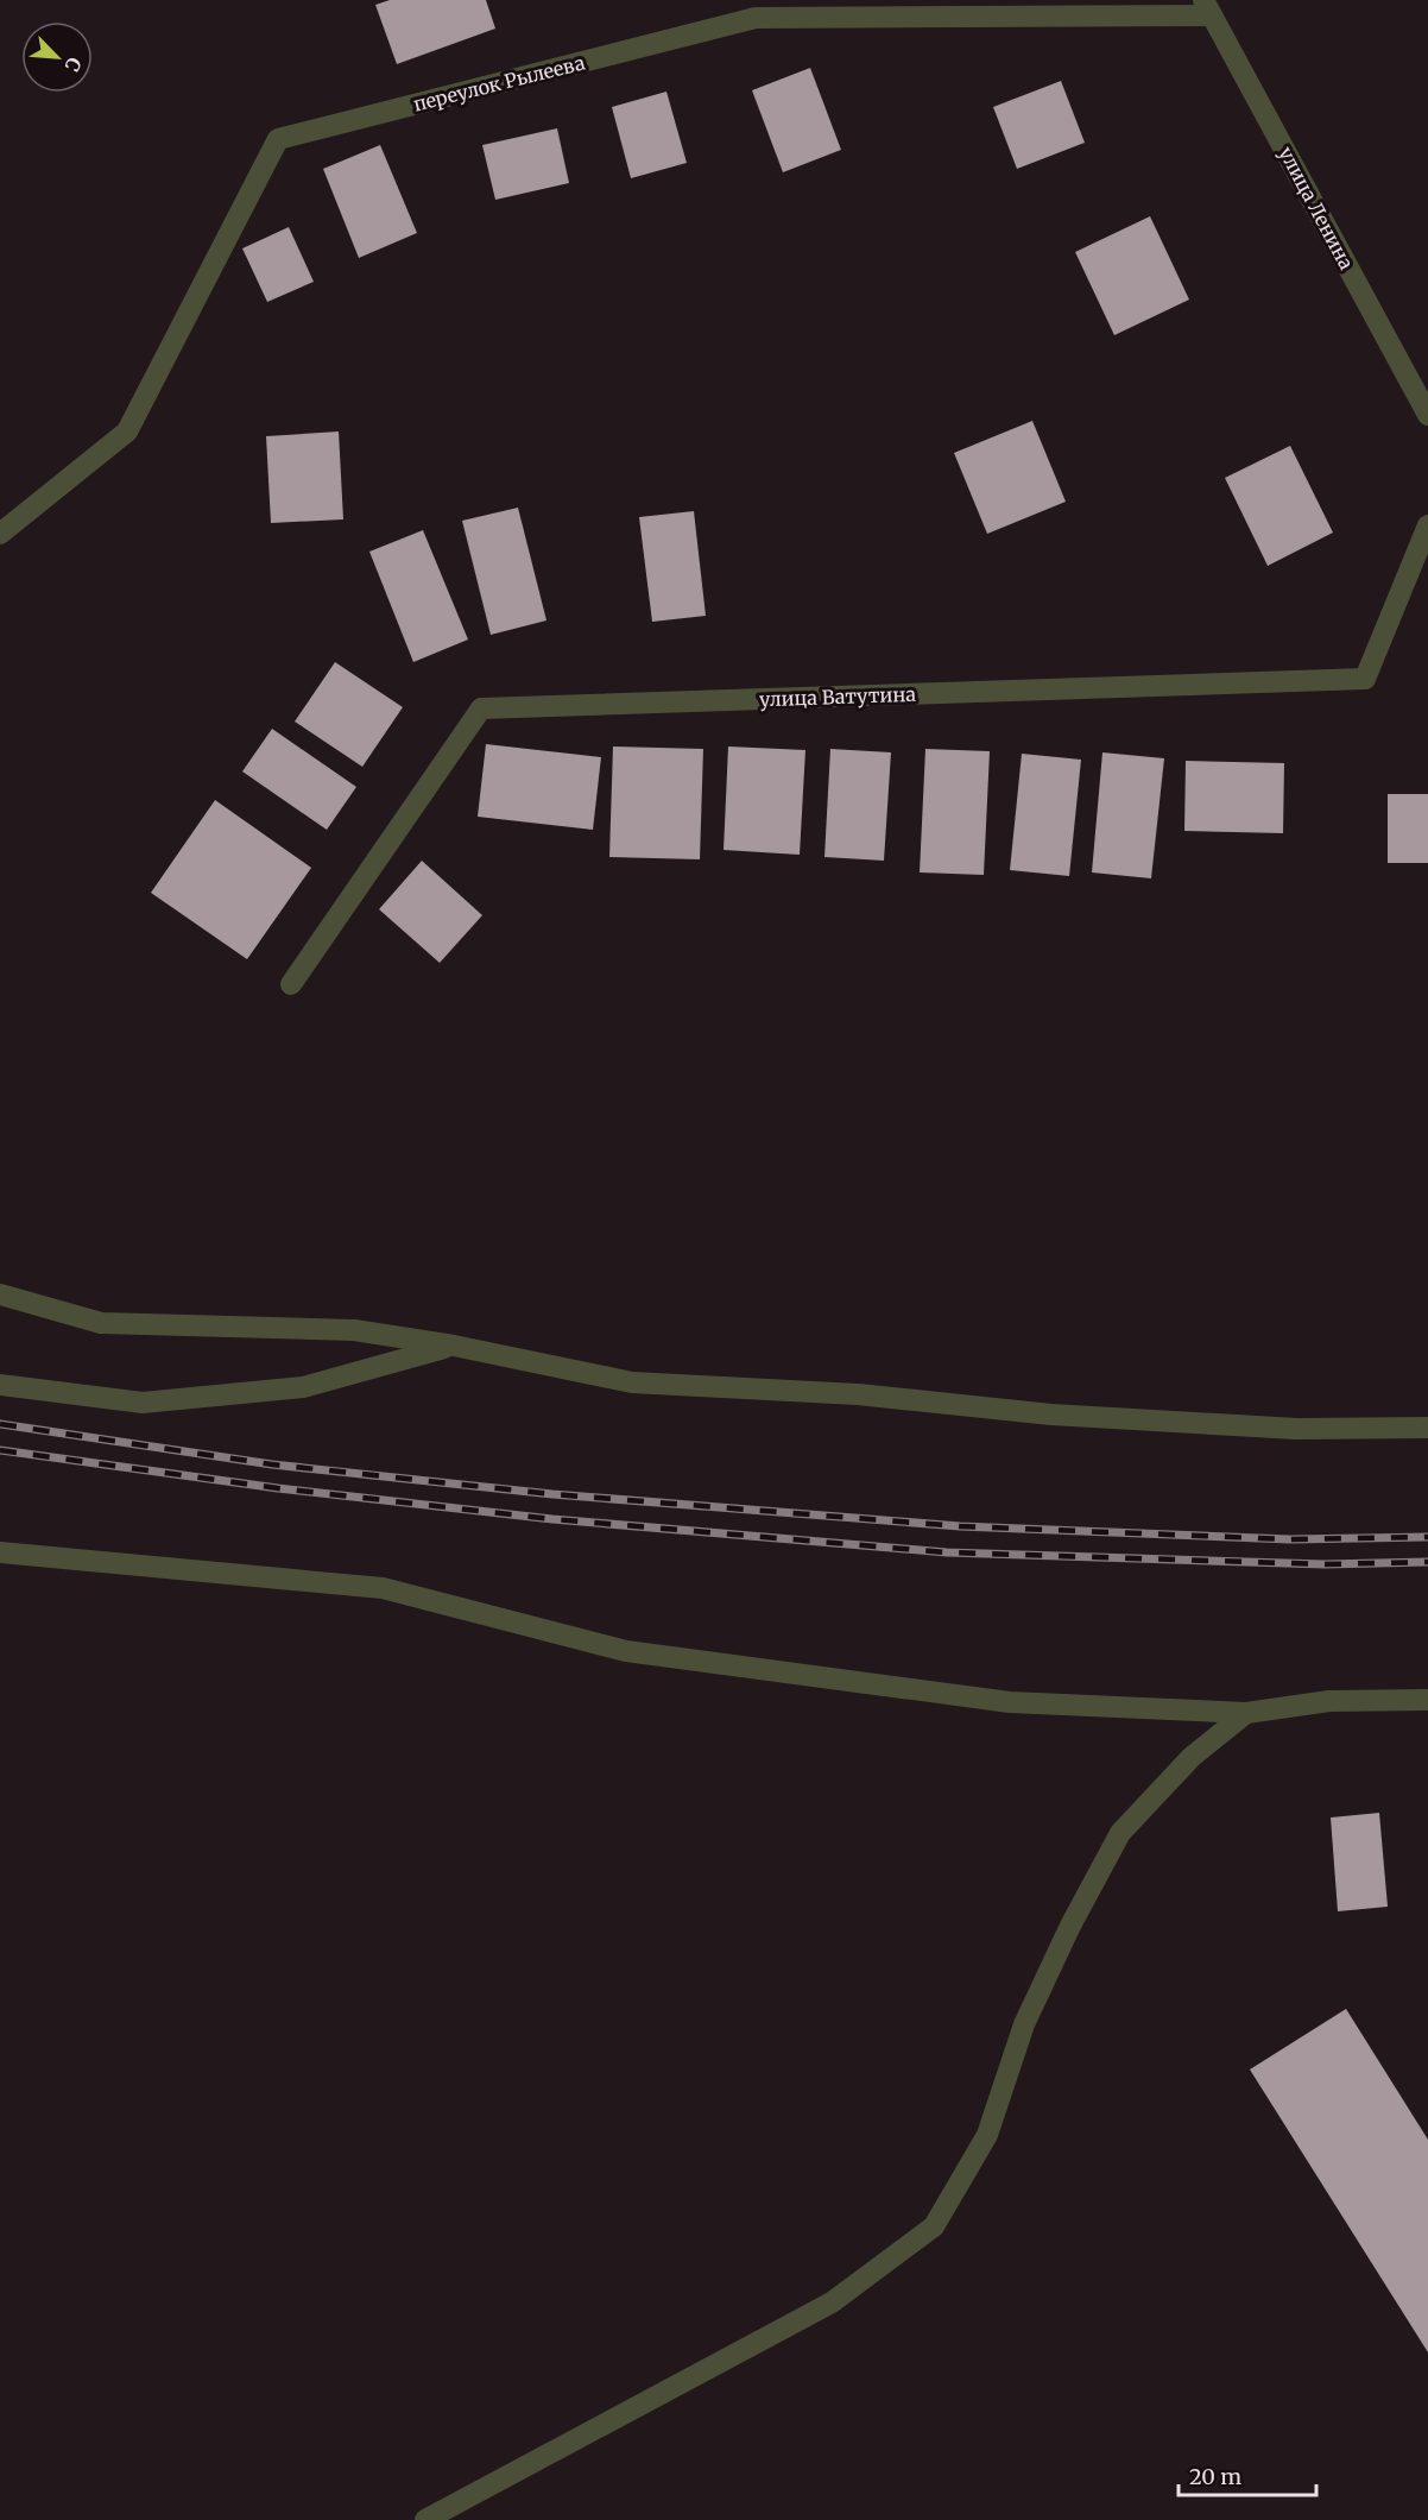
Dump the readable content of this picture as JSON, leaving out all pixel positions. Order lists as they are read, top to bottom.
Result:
{
  "streets": {
    "street": ["переулок Рылеева", "улица Ленина", "улица Ватутина"]
  },
  "crossings": [
    ["переулок Рылеева", "улица Ленина"]
  ],
  "scale_bar": "20 m",
  "north": "bottom right"
}
